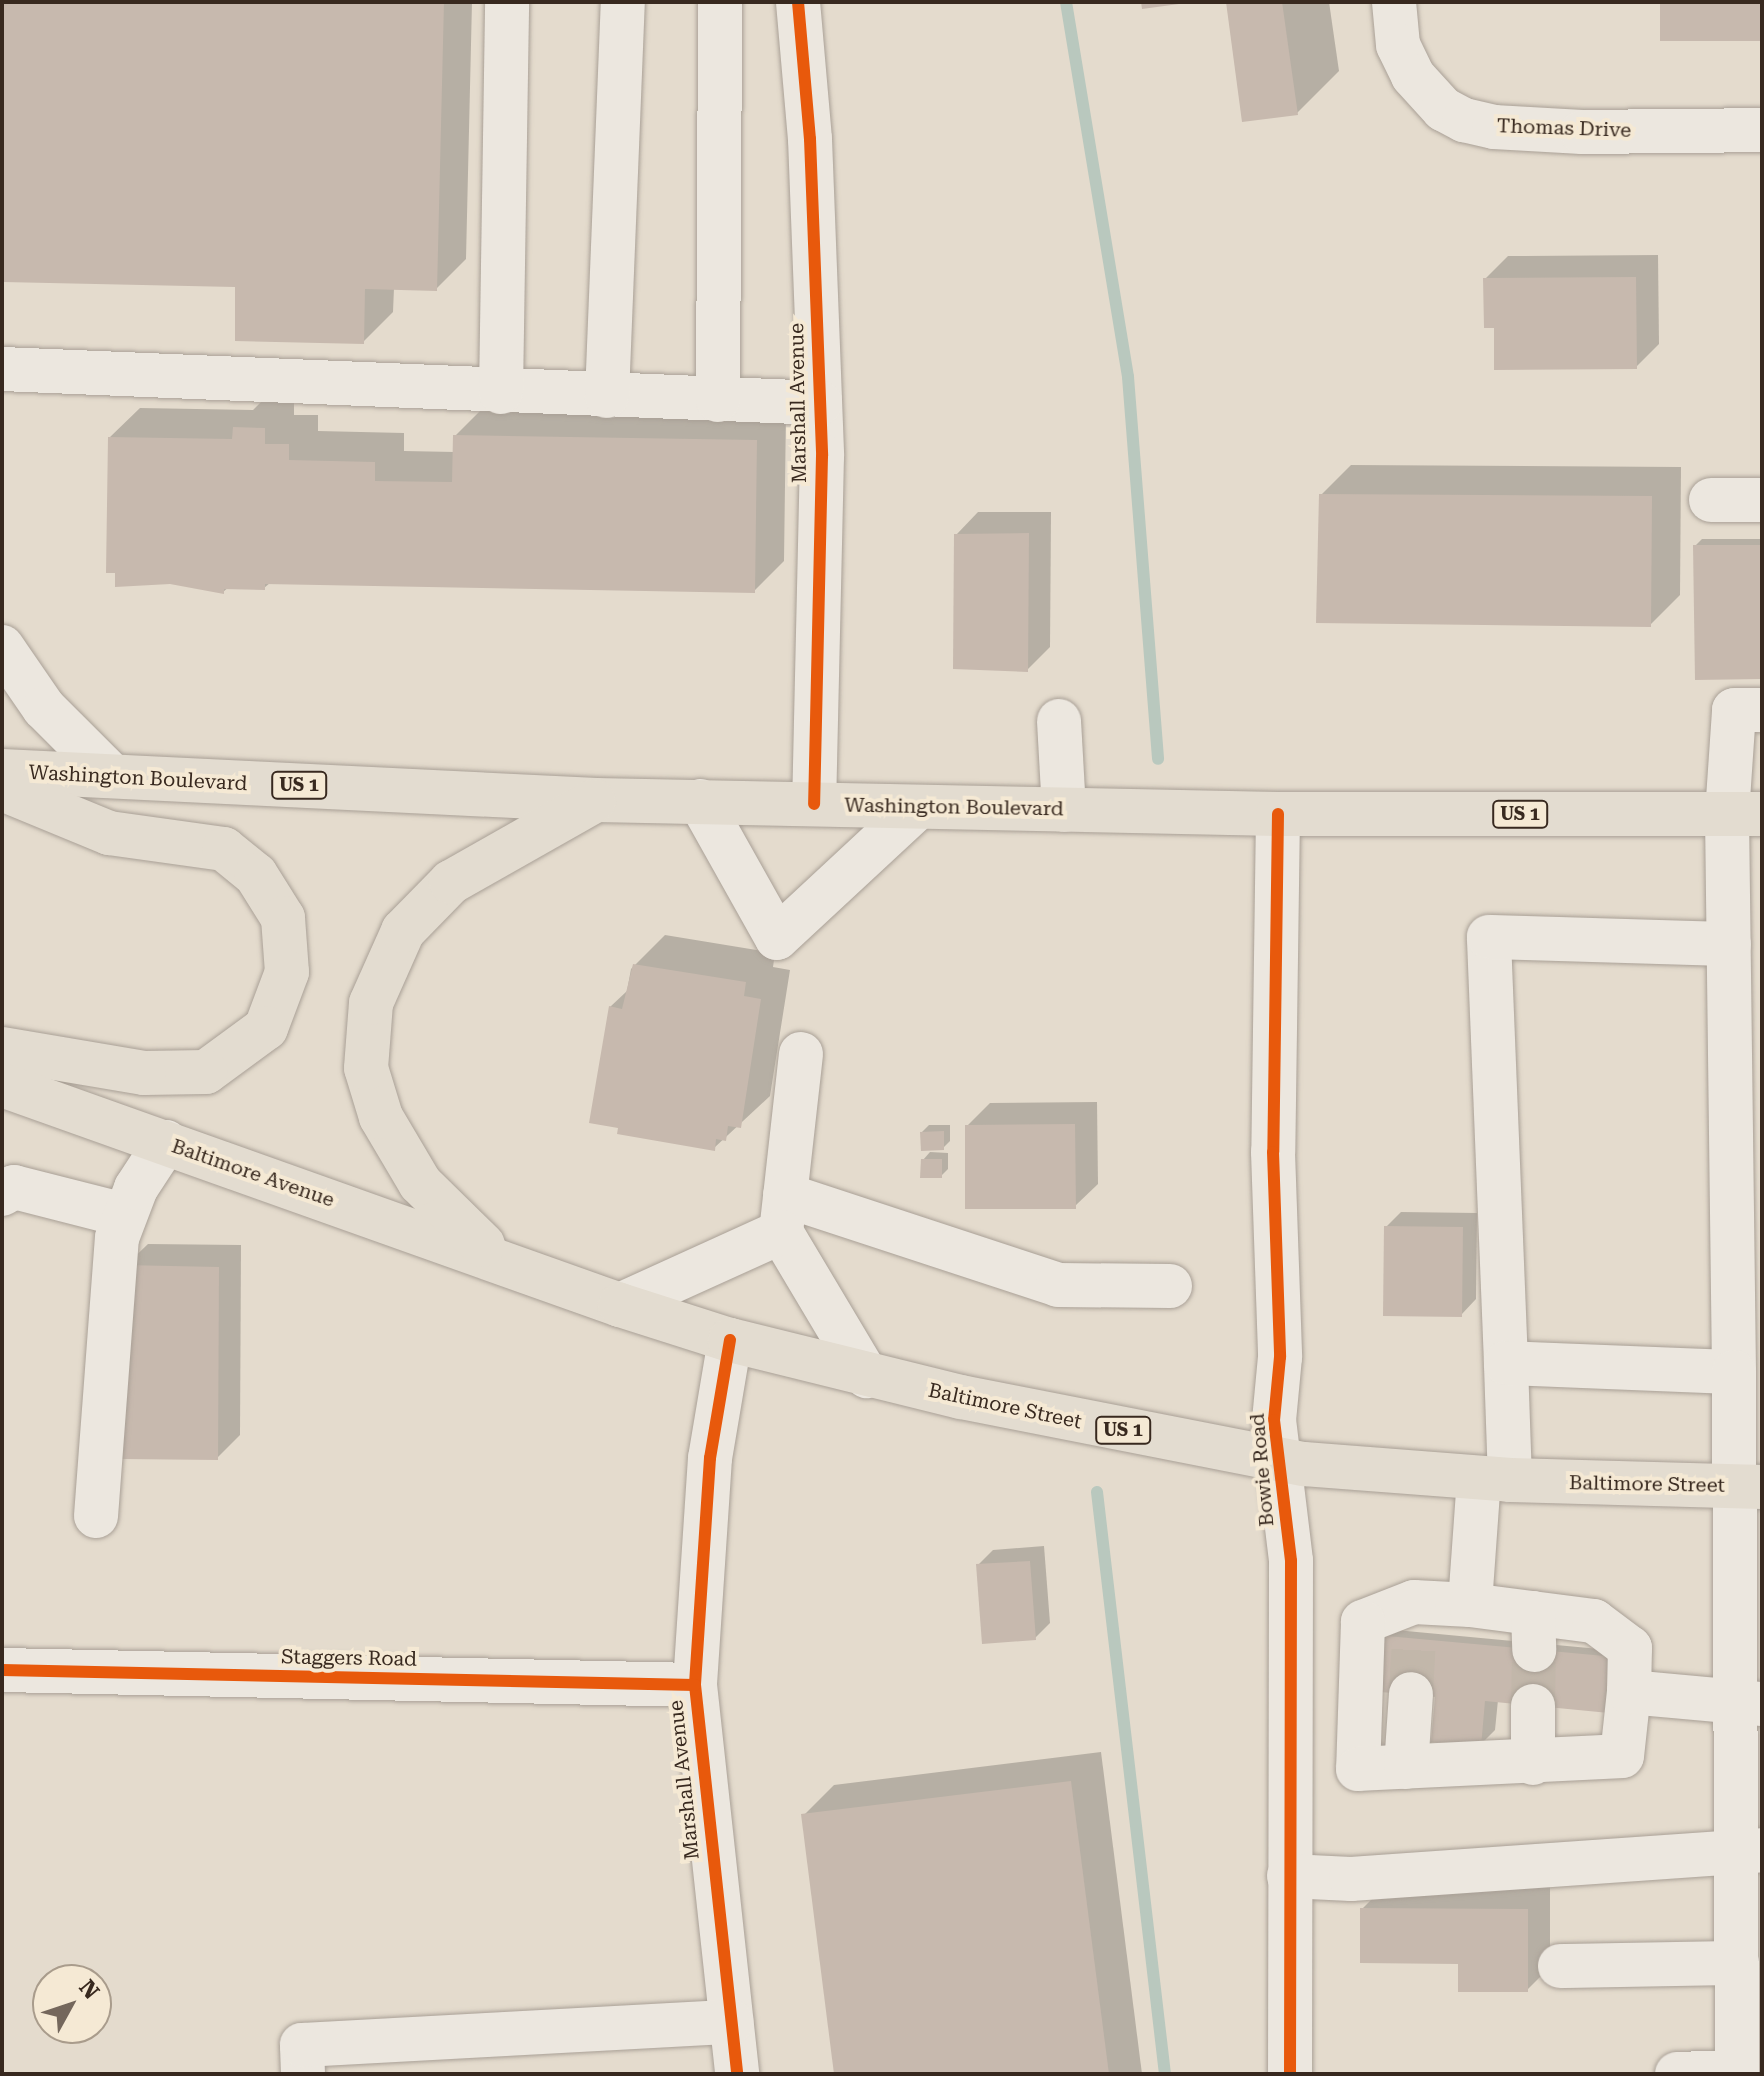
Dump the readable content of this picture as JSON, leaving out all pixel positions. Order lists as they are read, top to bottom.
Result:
{
  "streets": {
    "main road": [
      "Washington Boulevard",
      "US 1",
      "Baltimore Avenue",
      "Baltimore Street"
    ],
    "street": [
      "Thomas Drive",
      "Marshall Avenue",
      "Bowie Road",
      "Staggers Road"
    ]
  },
  "crossings": [
    ["Marshall Avenue", "Washington Boulevard"],
    ["Marshall Avenue", "Baltimore Street"],
    ["Marshall Avenue", "Staggers Road"],
    ["Washington Boulevard", "Bowie Road"],
    ["Baltimore Avenue", "Baltimore Street"],
    ["Baltimore Street", "Bowie Road"]
  ],
  "north": "top right"
}
